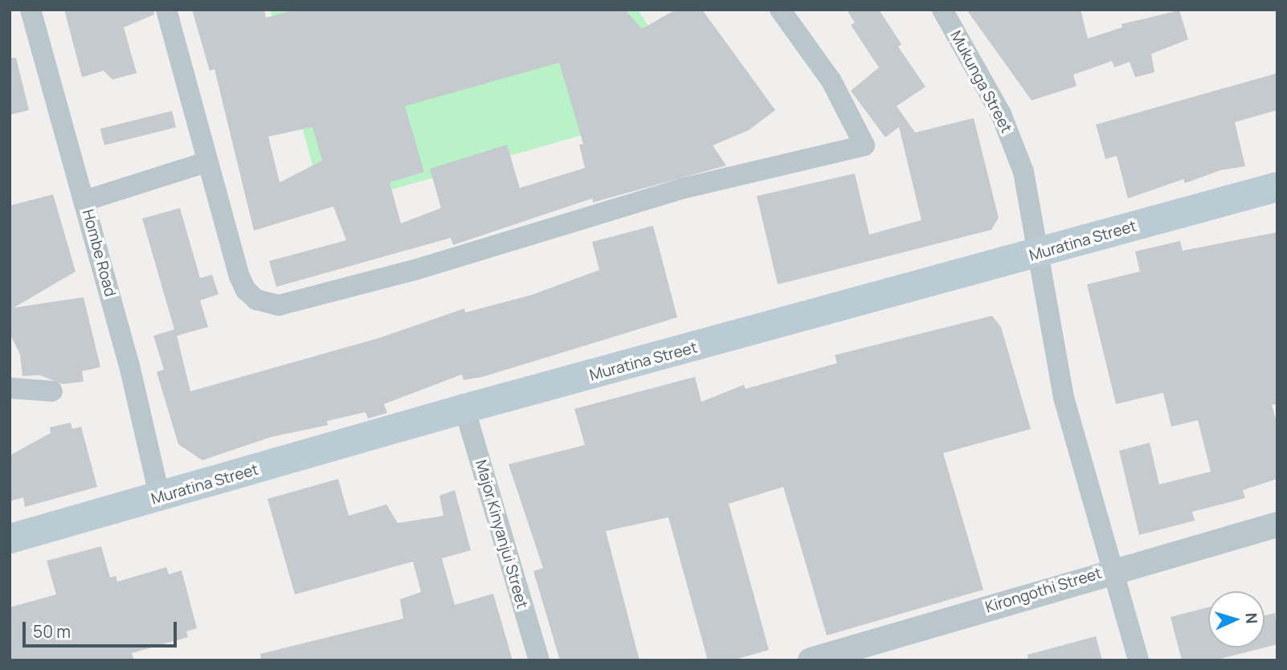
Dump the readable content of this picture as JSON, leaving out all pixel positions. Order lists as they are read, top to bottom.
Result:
{
  "streets": {
    "main road": ["Muratina Street"],
    "street": [
      "Mukunga Street",
      "Hombe Road",
      "Major Kinyanjui Street",
      "Kirongothi Street"
    ]
  },
  "crossings": [
    ["Mukunga Street", "Muratina Street"],
    ["Mukunga Street", "Kirongothi Street"],
    ["Muratina Street", "Hombe Road"],
    ["Muratina Street", "Major Kinyanjui Street"]
  ],
  "scale_bar": "50 m",
  "north": "right"
}
